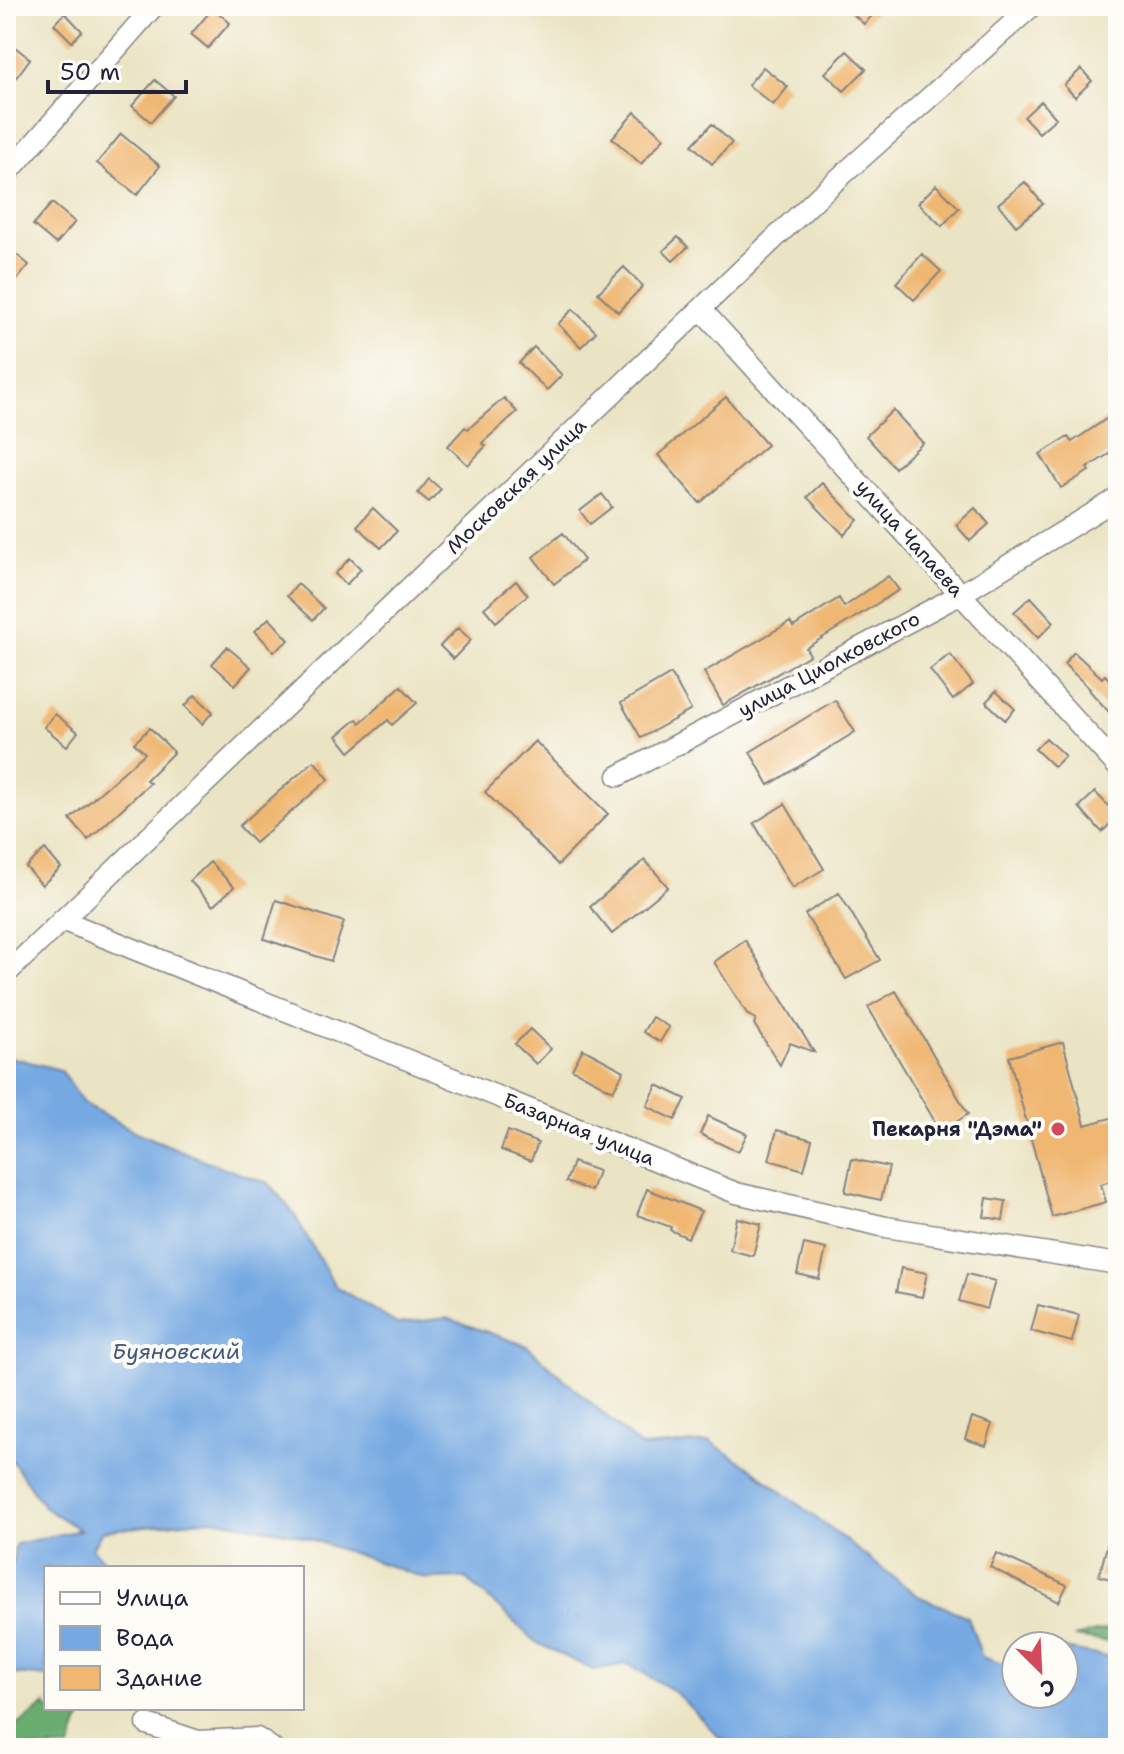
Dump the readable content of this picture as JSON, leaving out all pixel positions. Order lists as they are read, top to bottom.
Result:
{
  "streets": {
    "street": [
      "Московская улица",
      "улица Чапаева",
      "улица Циолковского",
      "Базарная улица"
    ]
  },
  "crossings": [
    ["Московская улица", "улица Чапаева"],
    ["Московская улица", "Базарная улица"],
    ["улица Чапаева", "улица Циолковского"]
  ],
  "water": ["Буяновский"],
  "places": ["Пекарня \"Дэма\""],
  "legend": ["Улица", "Вода", "Здание"],
  "scale_bar": "50 m",
  "north": "bottom right"
}
